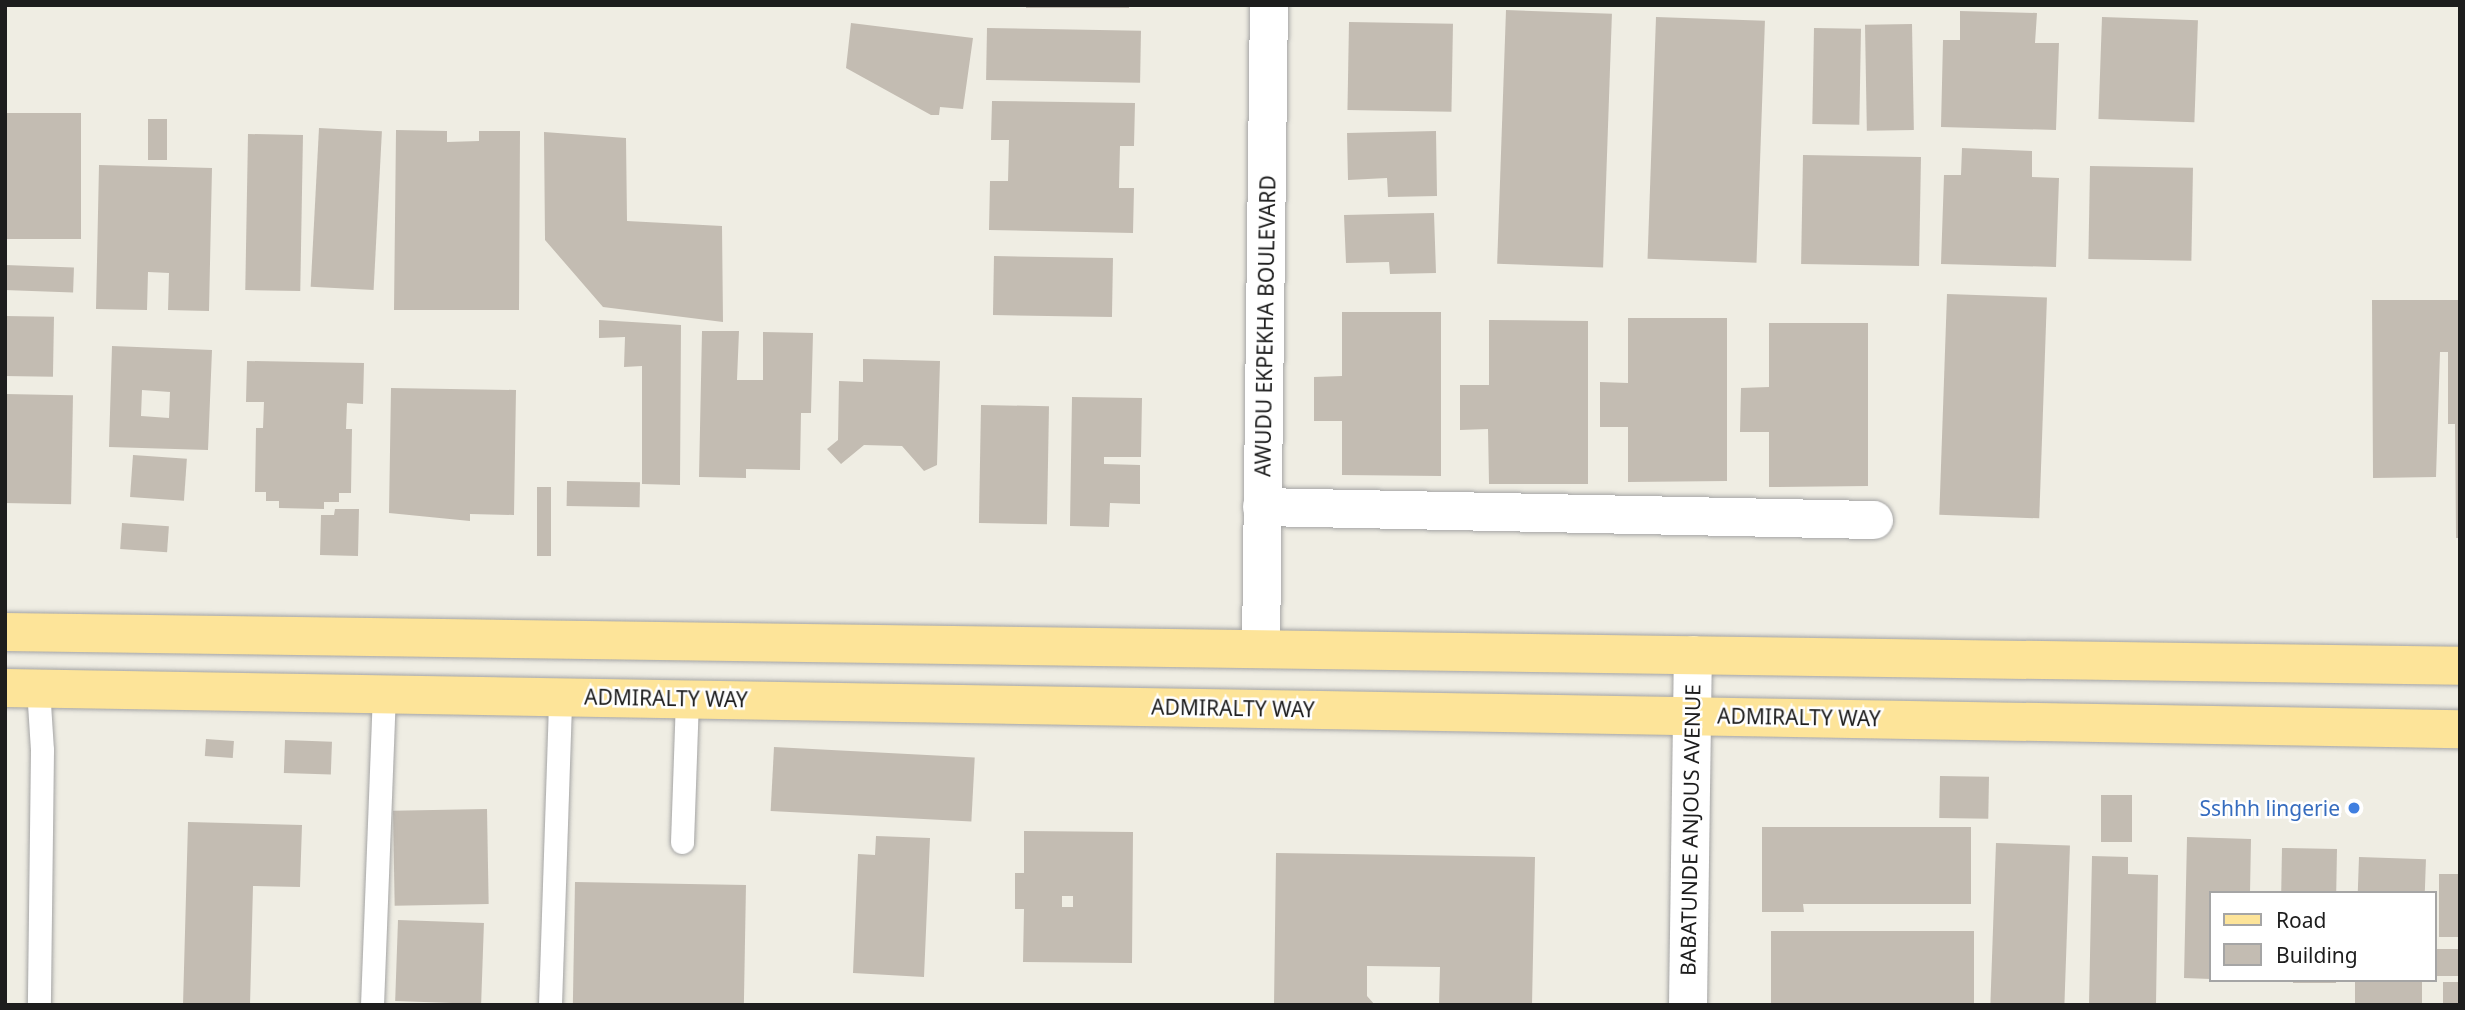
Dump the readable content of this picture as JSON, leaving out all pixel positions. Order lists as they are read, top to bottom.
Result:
{
  "streets": {
    "main road": ["ADMIRALTY WAY"],
    "street": ["AWUDU EKPEKHA BOULEVARD", "BABATUNDE ANJOUS AVENUE"]
  },
  "crossings": [
    ["ADMIRALTY WAY", "BABATUNDE ANJOUS AVENUE"]
  ],
  "places": ["Sshhh lingerie"],
  "legend": ["Road", "Building"]
}
